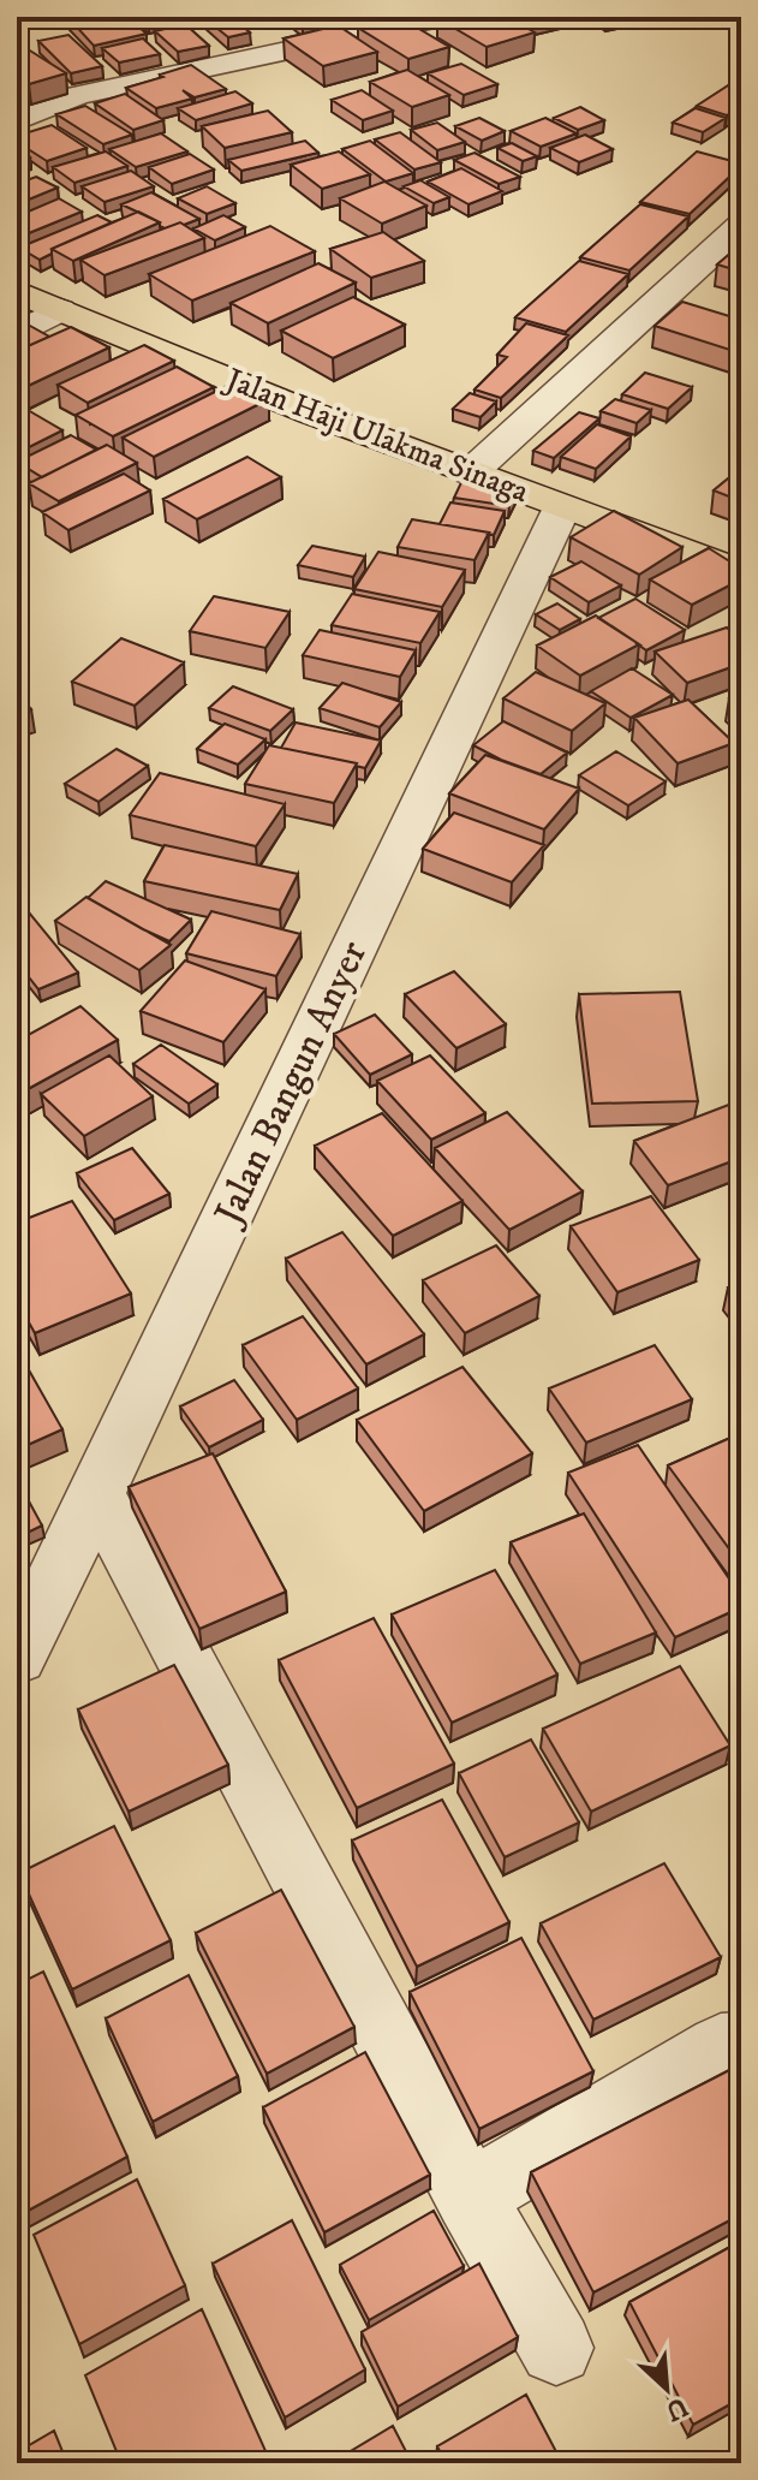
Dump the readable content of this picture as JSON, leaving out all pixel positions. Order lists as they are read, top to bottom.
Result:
{
  "streets": {
    "main road": ["Jalan Haji Ulakma Sinaga"],
    "street": ["Jalan Bangun Anyer"]
  },
  "crossings": [
    ["Jalan Haji Ulakma Sinaga", "Jalan Bangun Anyer"]
  ],
  "north": "bottom right"
}
